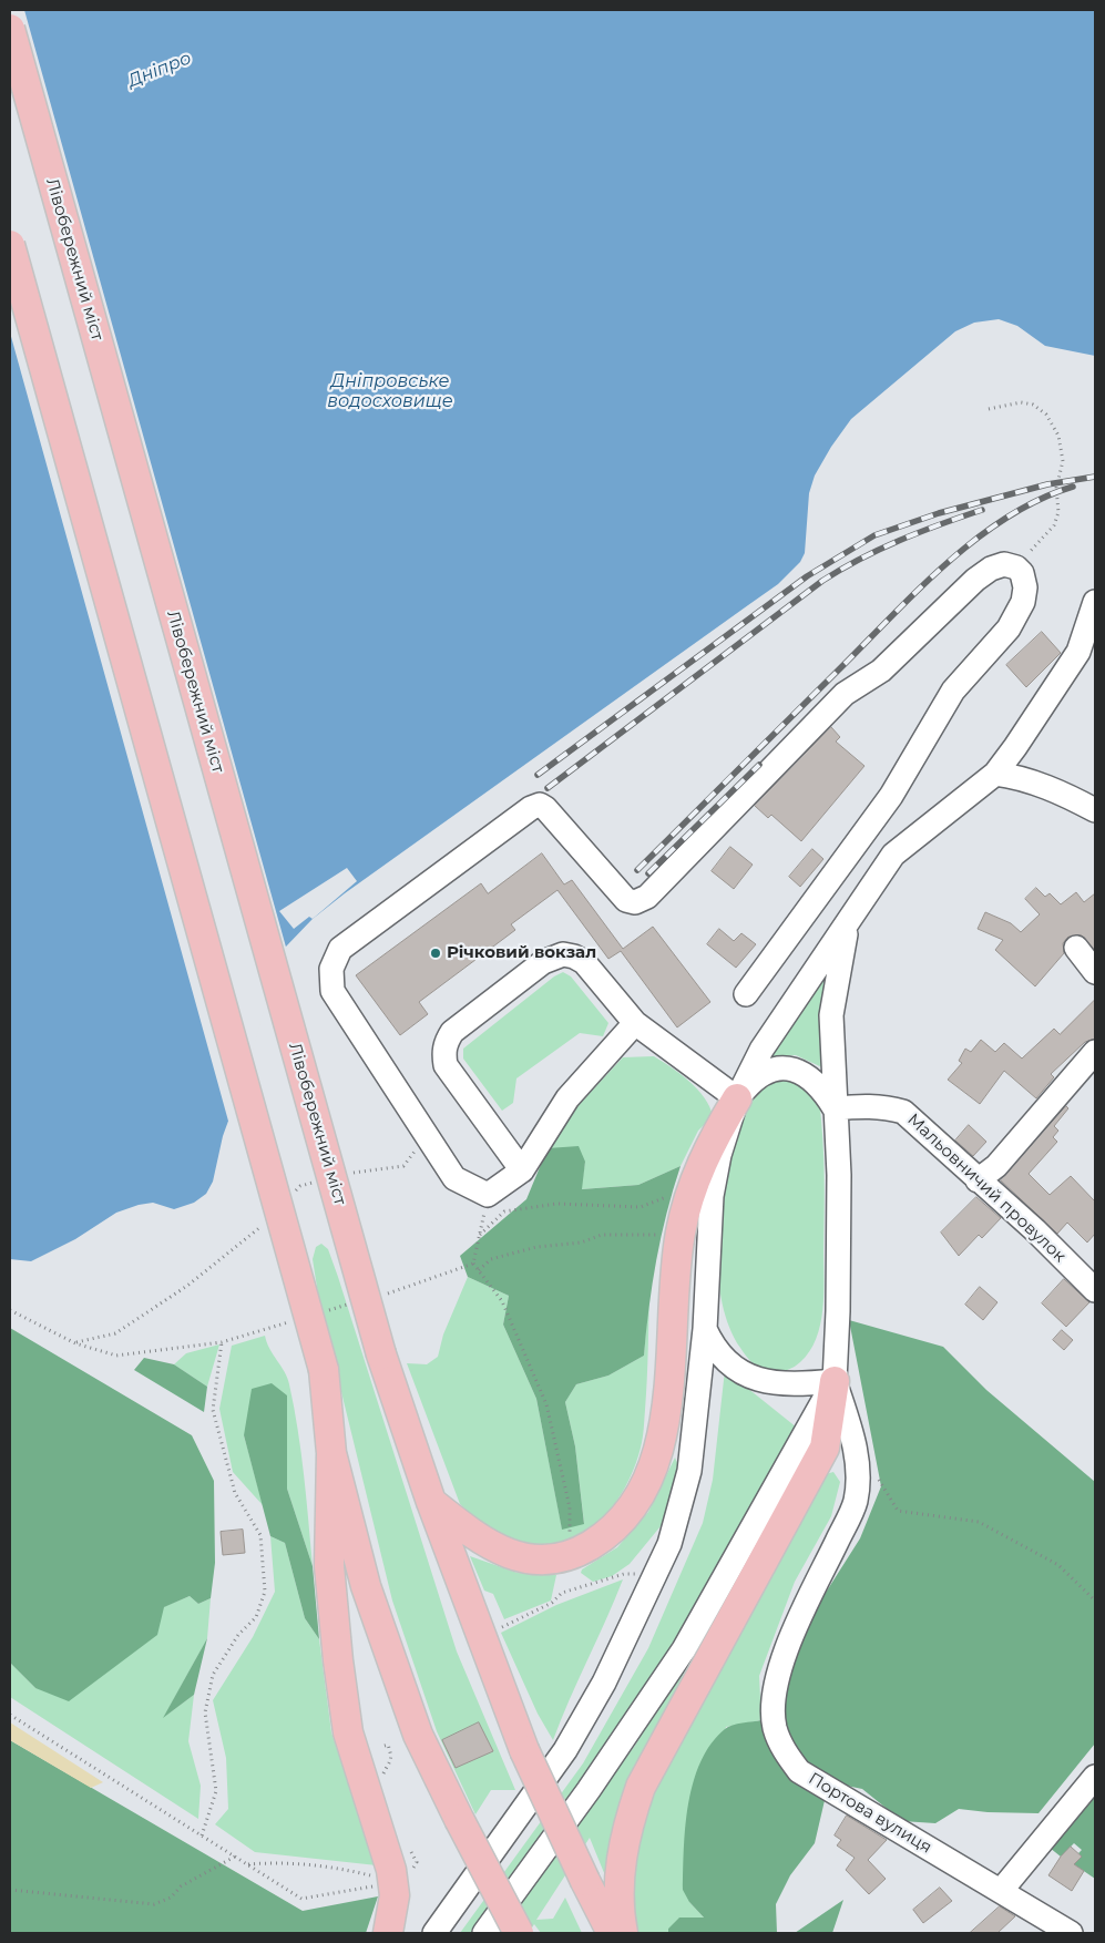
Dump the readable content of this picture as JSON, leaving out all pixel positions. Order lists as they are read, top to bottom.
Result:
{
  "streets": {
    "main road": ["Лівобережний міст"],
    "street": ["Мальовничий провулок", "Портова вулиця"]
  },
  "water": ["Дніпро", "Дніпровське водосховище"],
  "places": ["Річковий вокзал"]
}
